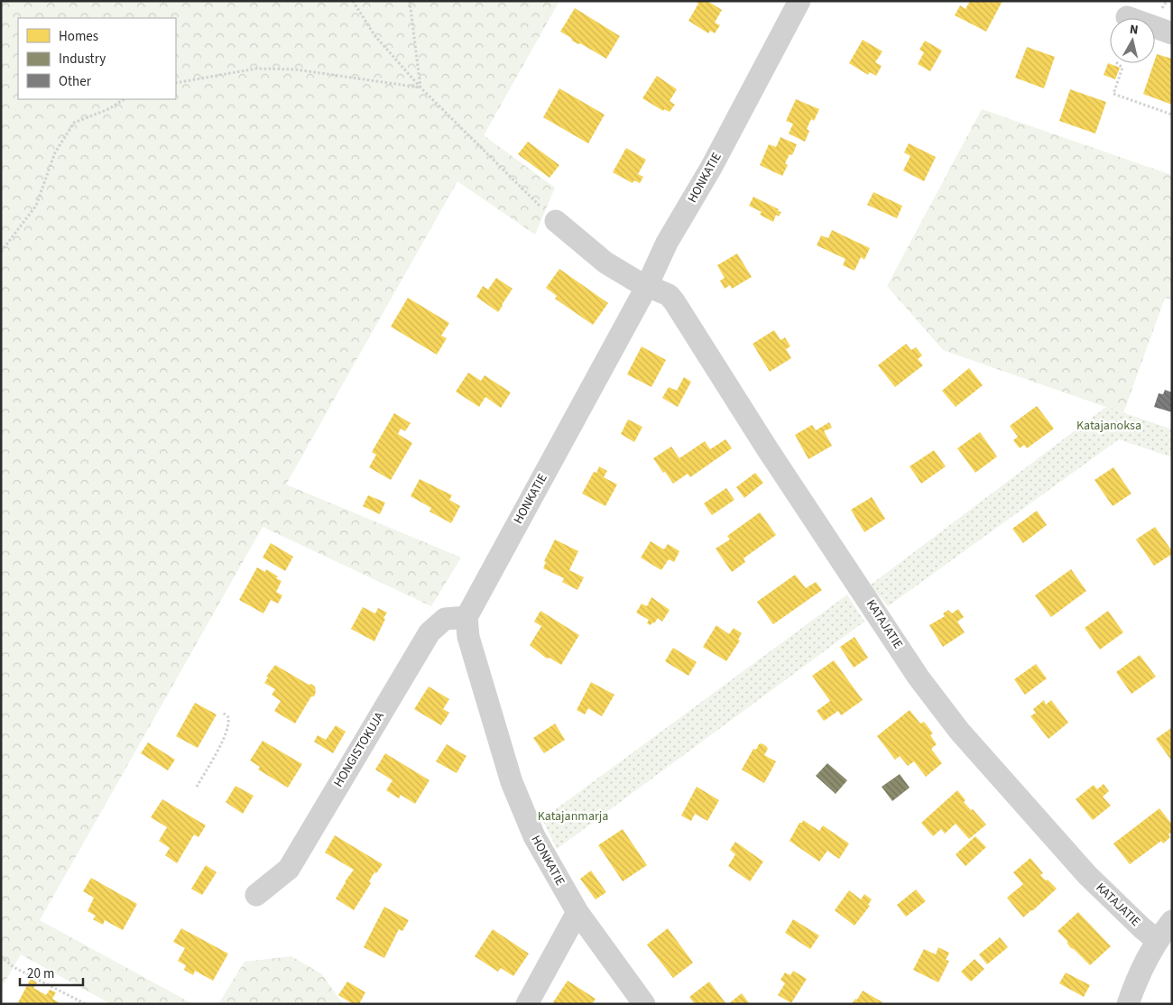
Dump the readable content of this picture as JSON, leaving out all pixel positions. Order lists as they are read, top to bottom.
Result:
{
  "streets": {
    "street": ["HONKATIE", "KATAJATIE", "HONGISTOKUJA"]
  },
  "crossings": [
    ["HONKATIE", "KATAJATIE"],
    ["HONKATIE", "HONGISTOKUJA"]
  ],
  "parks": ["Katajanoksa", "Katajanmarja"],
  "legend": ["Homes", "Industry", "Other"],
  "scale_bar": "20 m",
  "north": "top"
}
